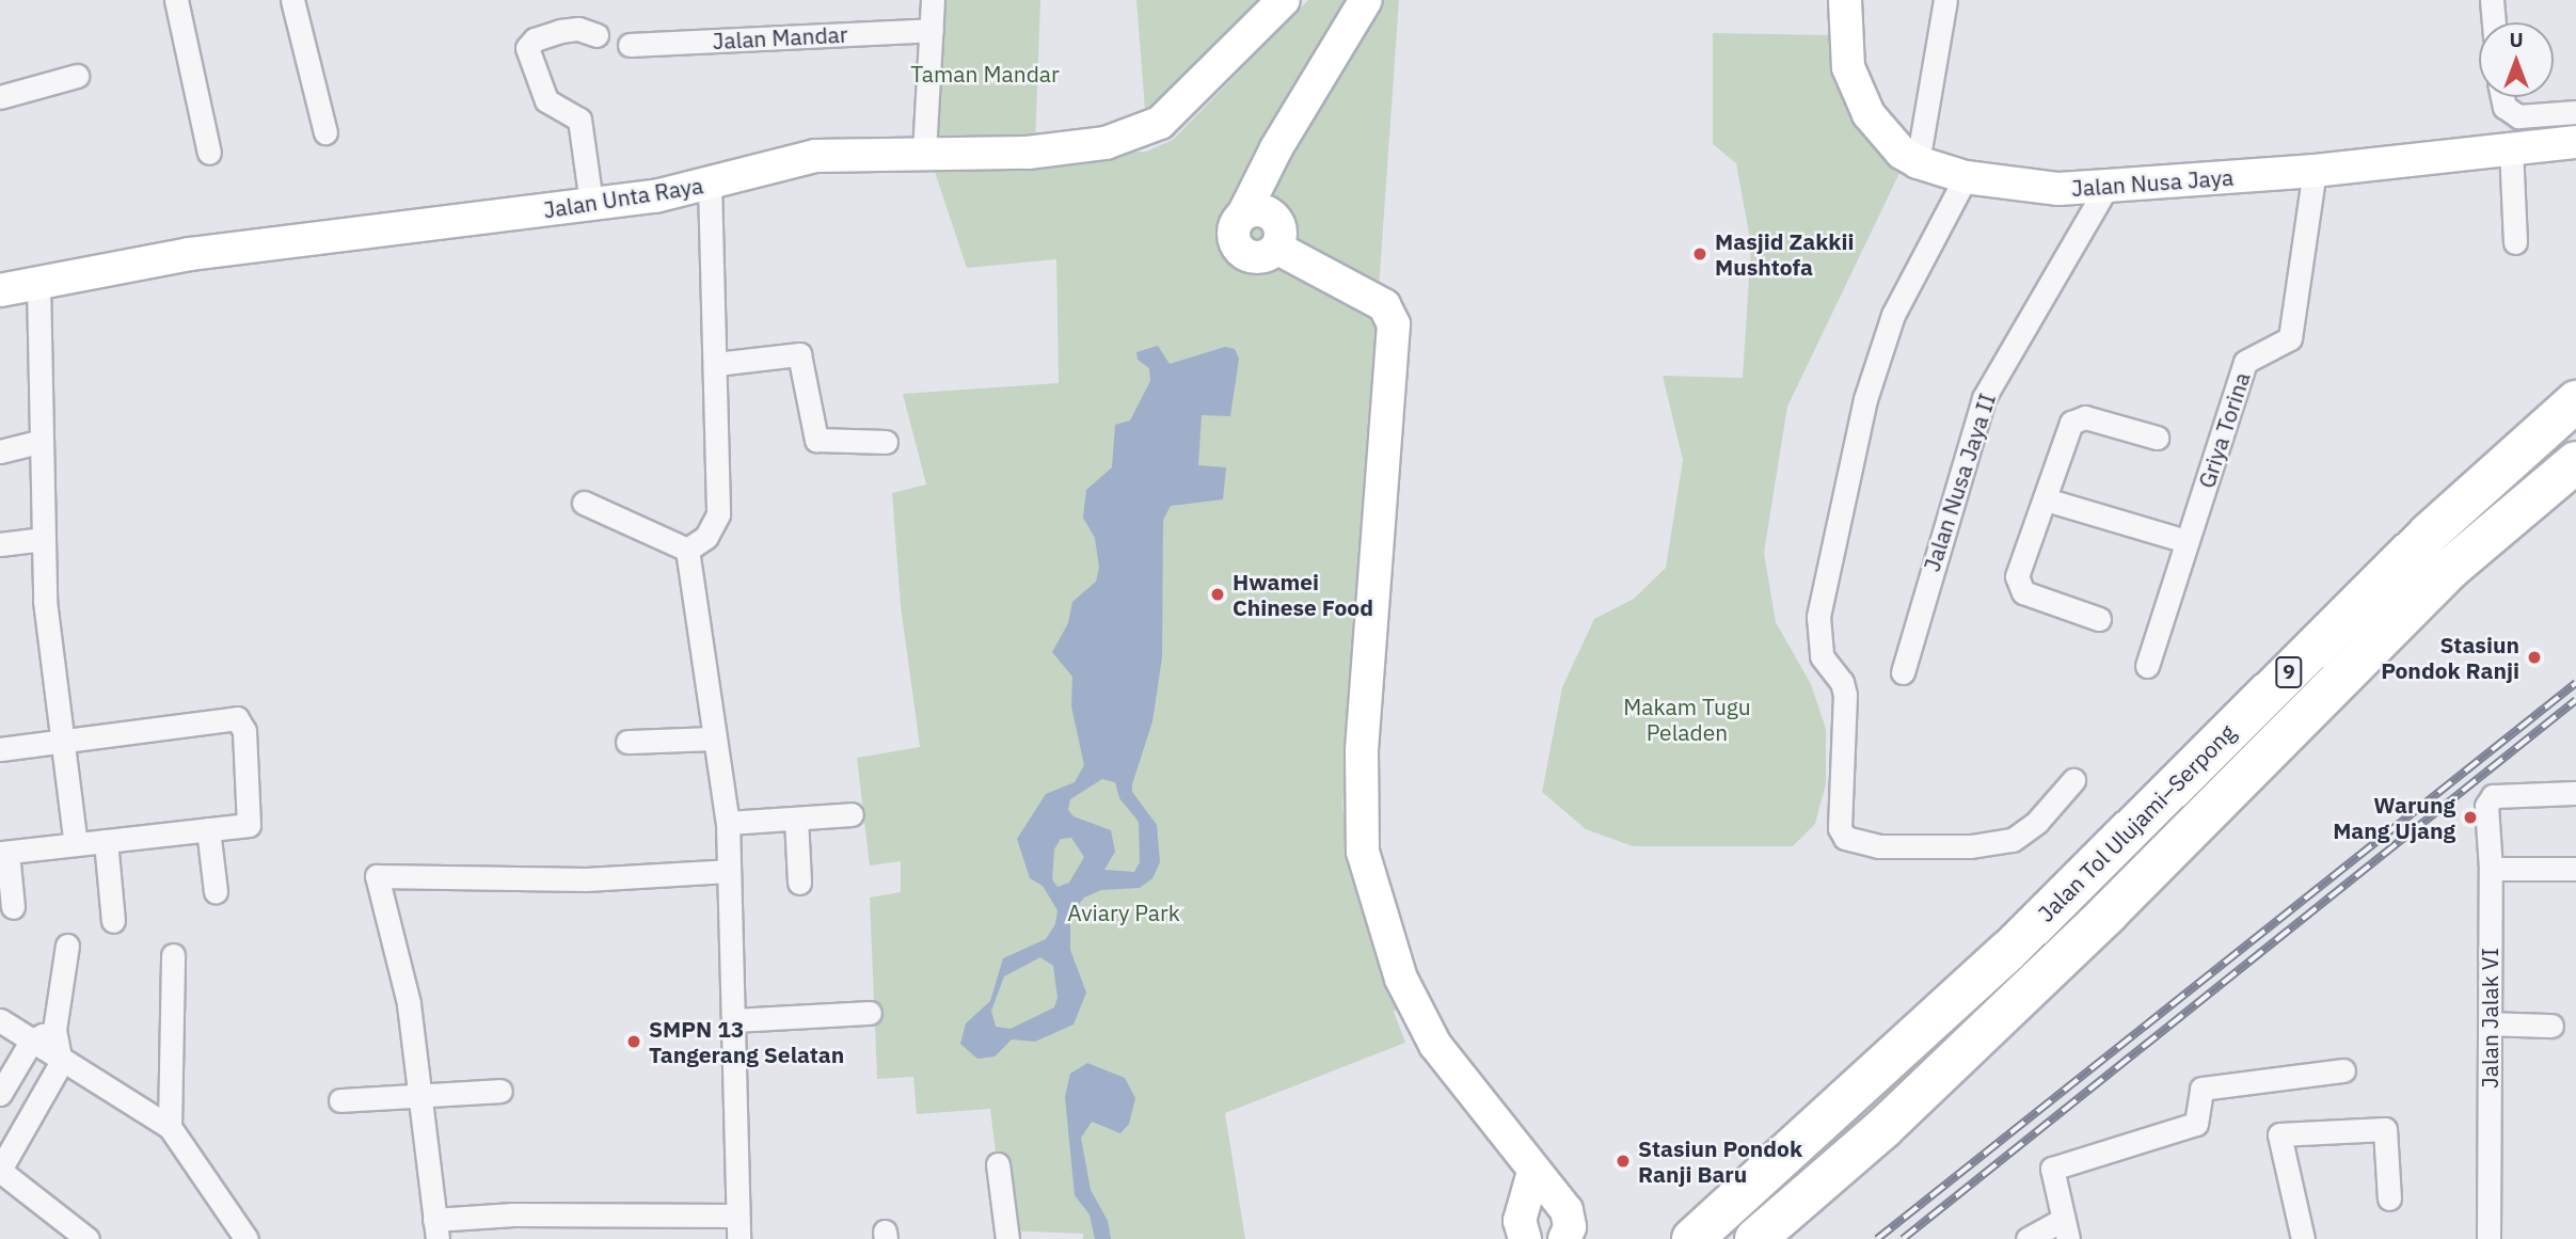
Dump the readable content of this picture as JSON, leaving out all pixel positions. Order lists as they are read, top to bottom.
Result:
{
  "streets": {
    "highway": ["9", "Jalan Tol Ulujami–Serpong"],
    "street": [
      "Jalan Mandar",
      "Jalan Nusa Jaya",
      "Jalan Unta Raya",
      "Griya Torina",
      "Jalan Nusa Jaya II",
      "Jalan Jalak VI"
    ]
  },
  "crossings": [
    ["Jalan Nusa Jaya", "Griya Torina"],
    ["Jalan Nusa Jaya", "Jalan Nusa Jaya II"]
  ],
  "parks": ["Taman Mandar", "Makam Tugu Peladen", "Aviary Park"],
  "places": [
    "Masjid Zakkii Mushtofa",
    "Hwamei Chinese Food",
    "Stasiun Pondok Ranji",
    "Warung Mang Ujang",
    "SMPN 13 Tangerang Selatan",
    "Stasiun Pondok Ranji Baru"
  ],
  "north": "top"
}
